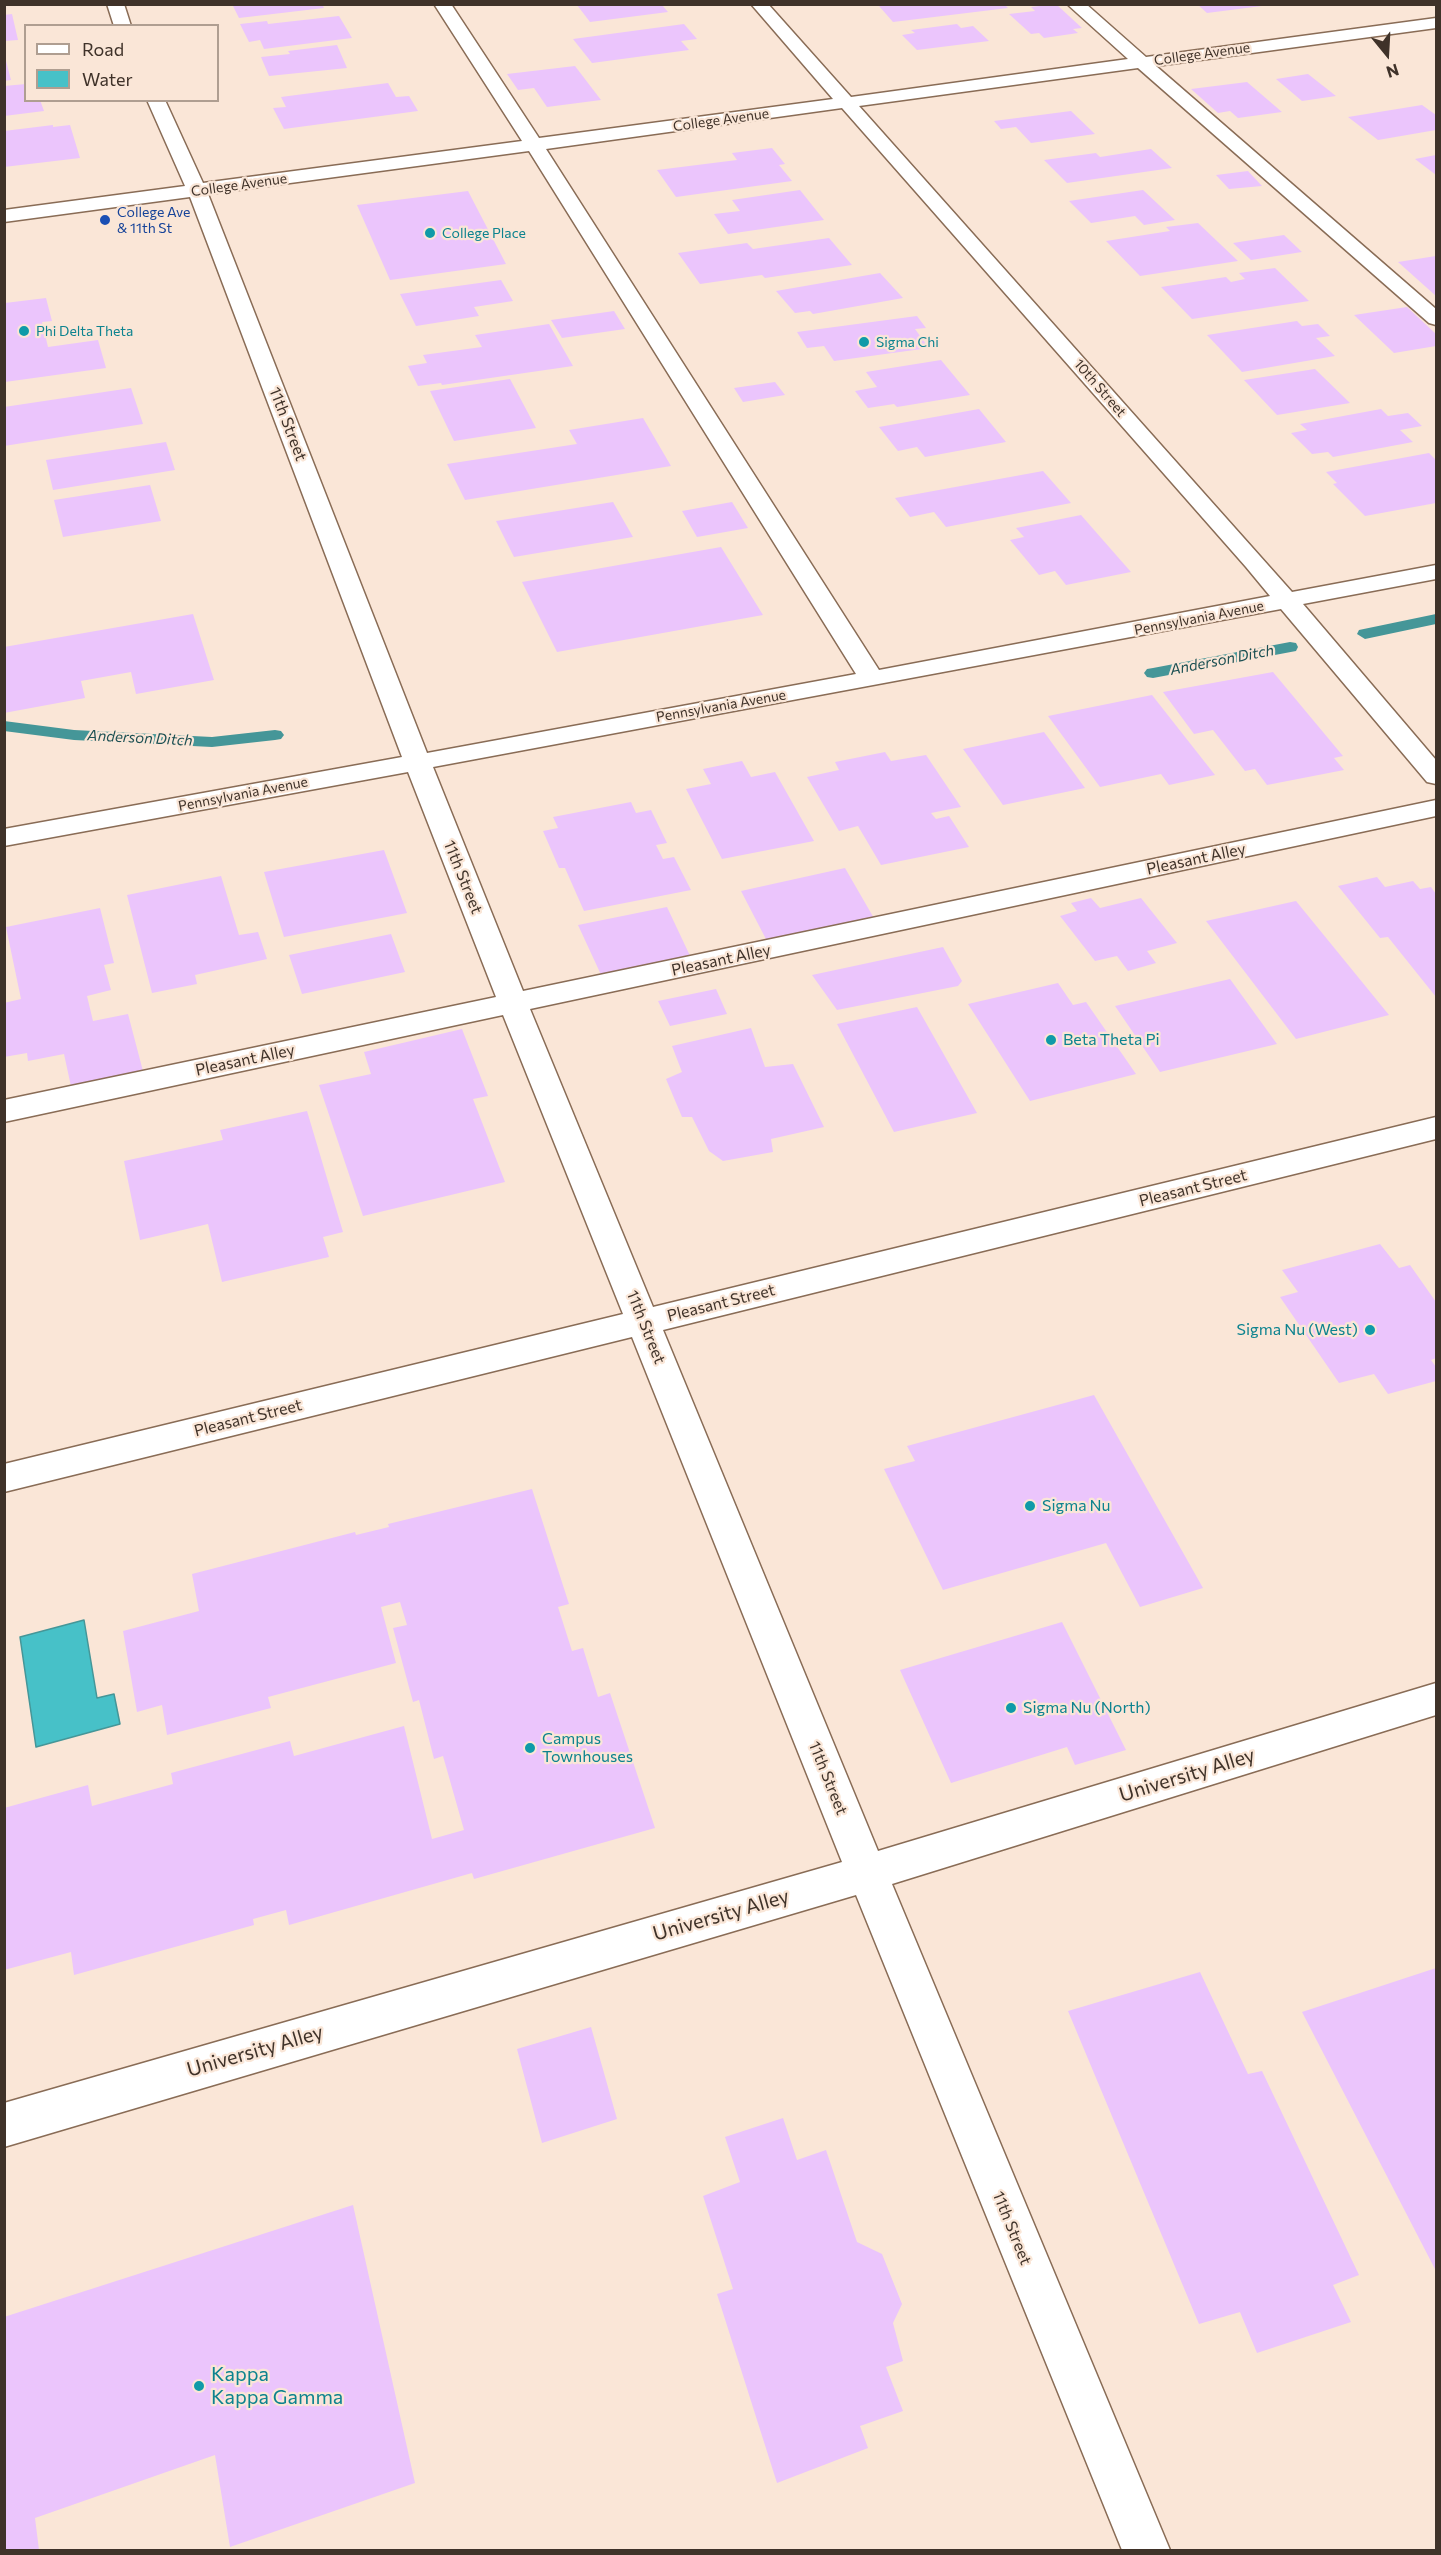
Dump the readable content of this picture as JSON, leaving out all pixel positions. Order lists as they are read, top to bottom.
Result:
{
  "streets": {
    "street": [
      "College Avenue",
      "10th Street",
      "11th Street",
      "Pennsylvania Avenue",
      "Pleasant Alley",
      "Pleasant Street",
      "University Alley"
    ]
  },
  "crossings": [
    ["College Avenue", "10th Street"],
    ["College Avenue", "11th Street"],
    ["10th Street", "Pennsylvania Avenue"],
    ["11th Street", "Pennsylvania Avenue"],
    ["11th Street", "Pleasant Alley"],
    ["11th Street", "Pleasant Street"],
    ["11th Street", "University Alley"]
  ],
  "water": ["Anderson Ditch"],
  "places": [
    "College Ave & 11th St",
    "College Place",
    "Phi Delta Theta",
    "Sigma Chi",
    "Beta Theta Pi",
    "Sigma Nu (West)",
    "Sigma Nu",
    "Sigma Nu (North)",
    "Campus Townhouses",
    "Kappa Kappa Gamma"
  ],
  "legend": ["Road", "Water"],
  "north": "bottom"
}
